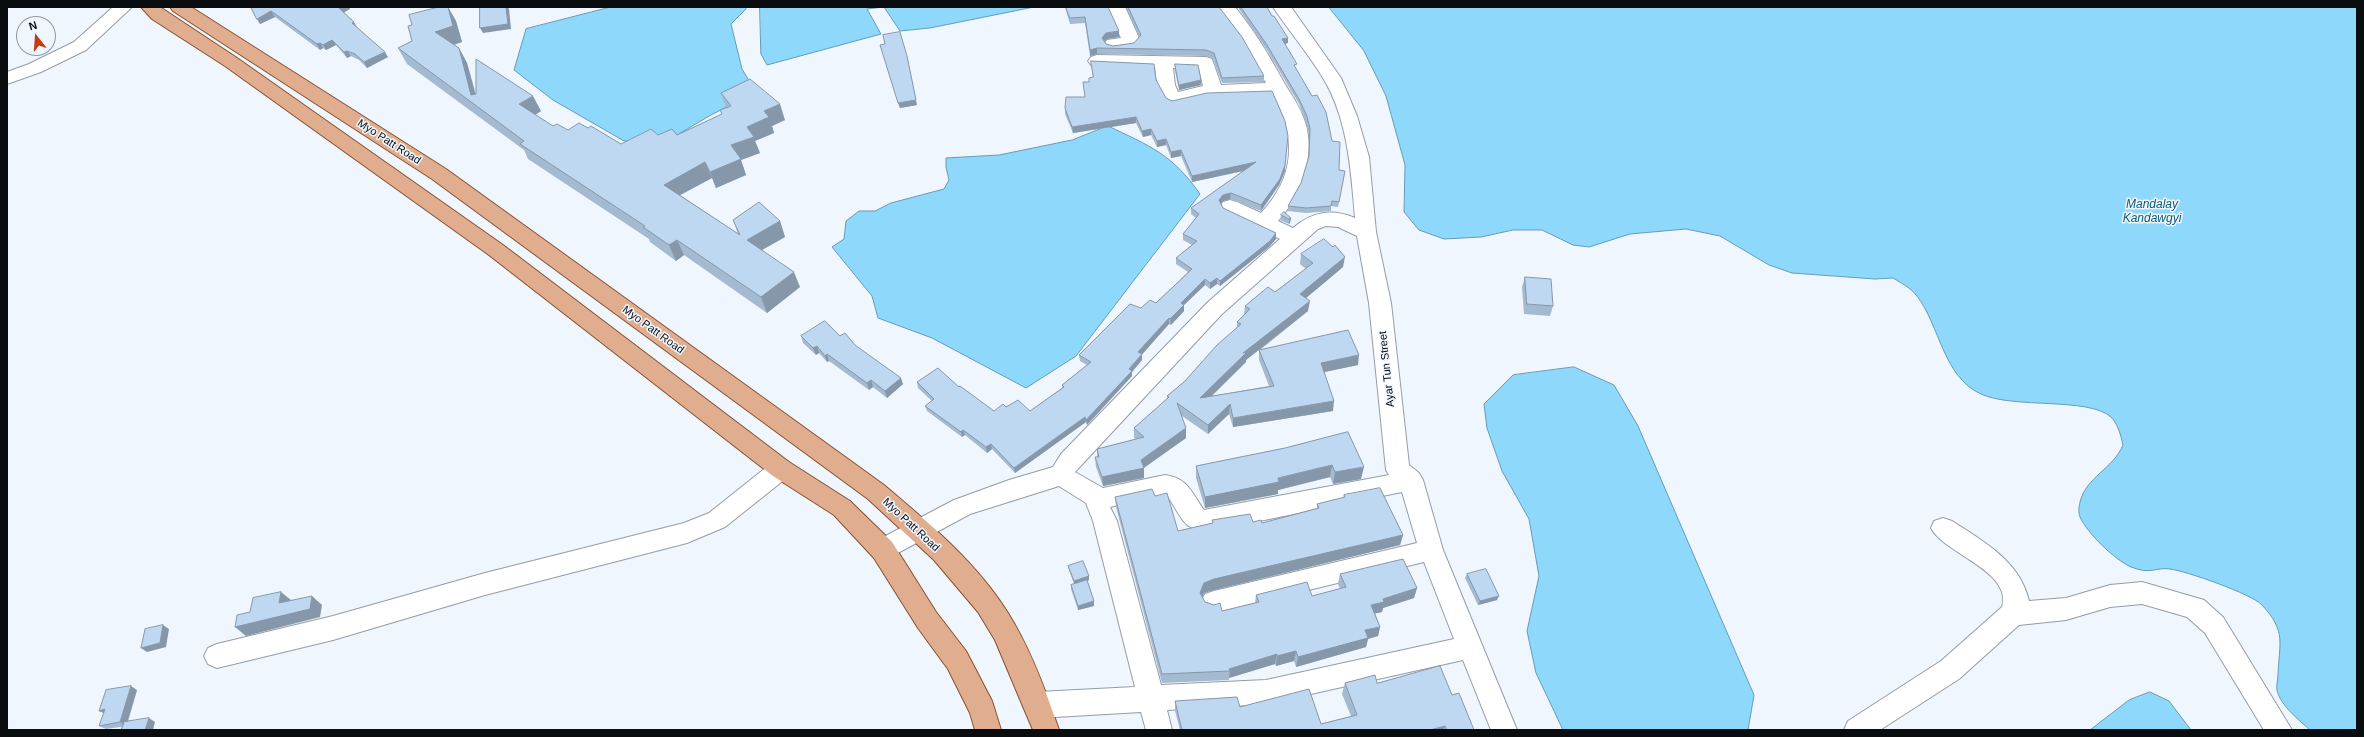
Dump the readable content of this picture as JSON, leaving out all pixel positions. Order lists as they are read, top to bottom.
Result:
{
  "streets": {
    "main road": ["Myo Patt Road"],
    "street": ["Ayar Tun Street"]
  },
  "water": ["Mandalay Kandawgyi"],
  "north": "top"
}
